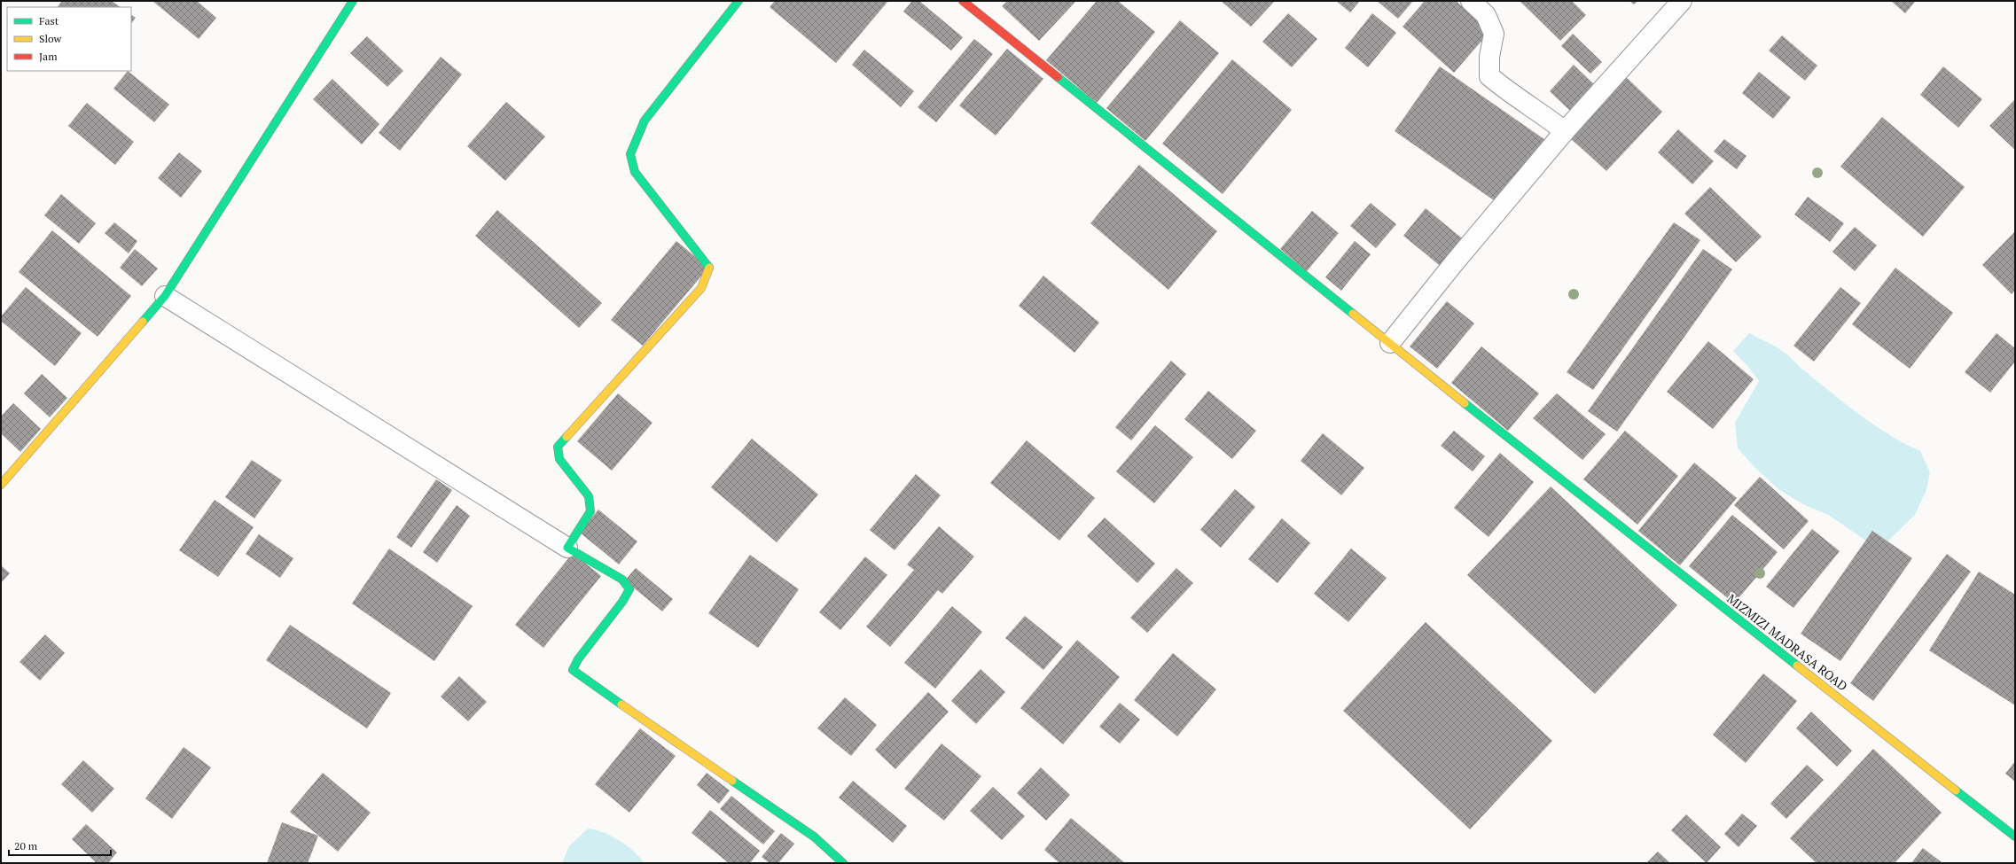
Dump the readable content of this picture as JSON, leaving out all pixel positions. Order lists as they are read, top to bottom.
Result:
{
  "streets": {
    "street": ["MIZMIZI MADRASA ROAD"]
  },
  "legend": ["Fast", "Slow", "Jam"],
  "scale_bar": "20 m"
}
